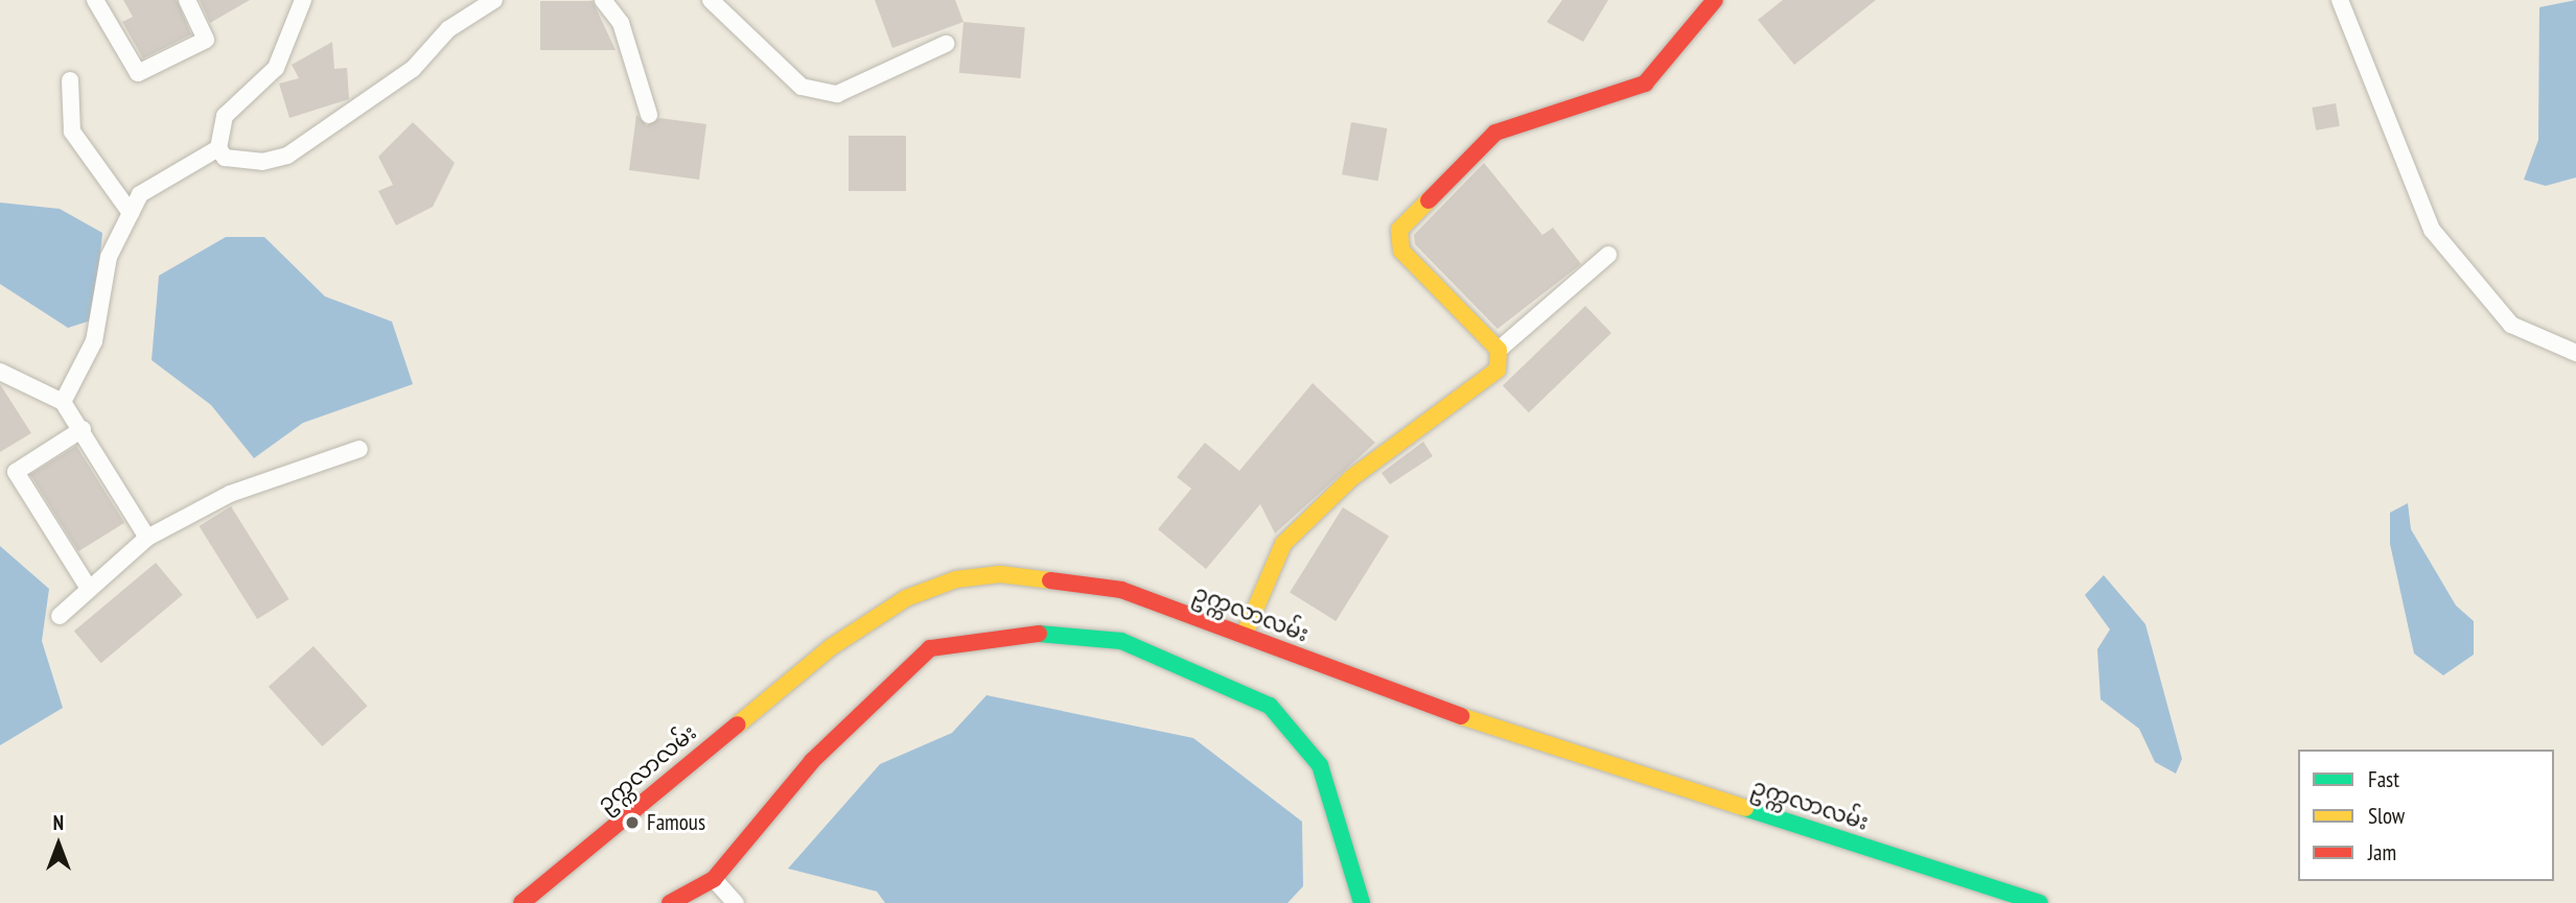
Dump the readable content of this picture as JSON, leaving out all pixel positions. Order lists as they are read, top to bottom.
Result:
{
  "streets": {
    "street": ["ဥက္ကလာလမ်း"]
  },
  "places": ["Famous"],
  "legend": ["Fast", "Slow", "Jam"],
  "north": "top"
}
